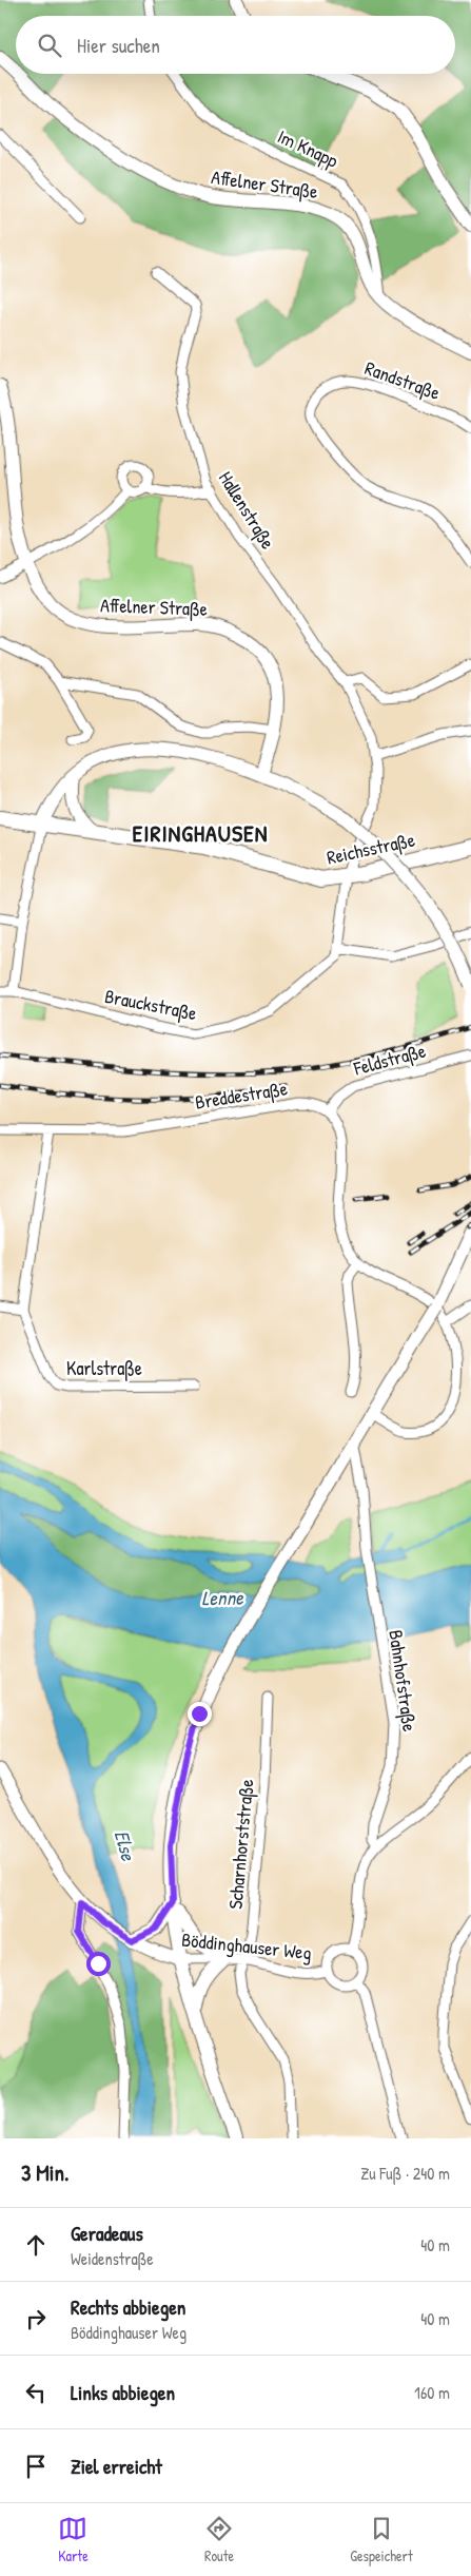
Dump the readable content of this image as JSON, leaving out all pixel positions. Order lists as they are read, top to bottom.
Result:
{
  "streets": {
    "main road": ["Affelner Straße", "Reichsstraße"],
    "street": [
      "Im Knapp",
      "Randstraße",
      "Hallenstraße",
      "Brauckstraße",
      "Feldstraße",
      "Breddestraße",
      "Karlstraße",
      "Bahnhofstraße",
      "Scharnhorststraße",
      "Böddinghauser Weg"
    ]
  },
  "crossings": [
    ["Im Knapp", "Affelner Straße"],
    ["Hallenstraße", "Reichsstraße"],
    ["Hallenstraße", "Brauckstraße"],
    ["Feldstraße", "Breddestraße"],
    ["Breddestraße", "Karlstraße"],
    ["Bahnhofstraße", "Böddinghauser Weg"],
    ["Scharnhorststraße", "Böddinghauser Weg"]
  ],
  "districts": ["EIRINGHAUSEN"],
  "water": ["Lenne", "Else"],
  "page": {
    "search": "Hier suchen",
    "heading": ["3 Min.", "Zu Fuß · 240 m"],
    "list": [
      ["Geradeaus", "Weidenstraße", "40 m"],
      ["Rechts abbiegen", "Böddinghauser Weg", "40 m"],
      ["Links abbiegen", "160 m"],
      "Ziel erreicht"
    ],
    "nav": ["Karte", "Route", "Gespeichert"]
  }
}
